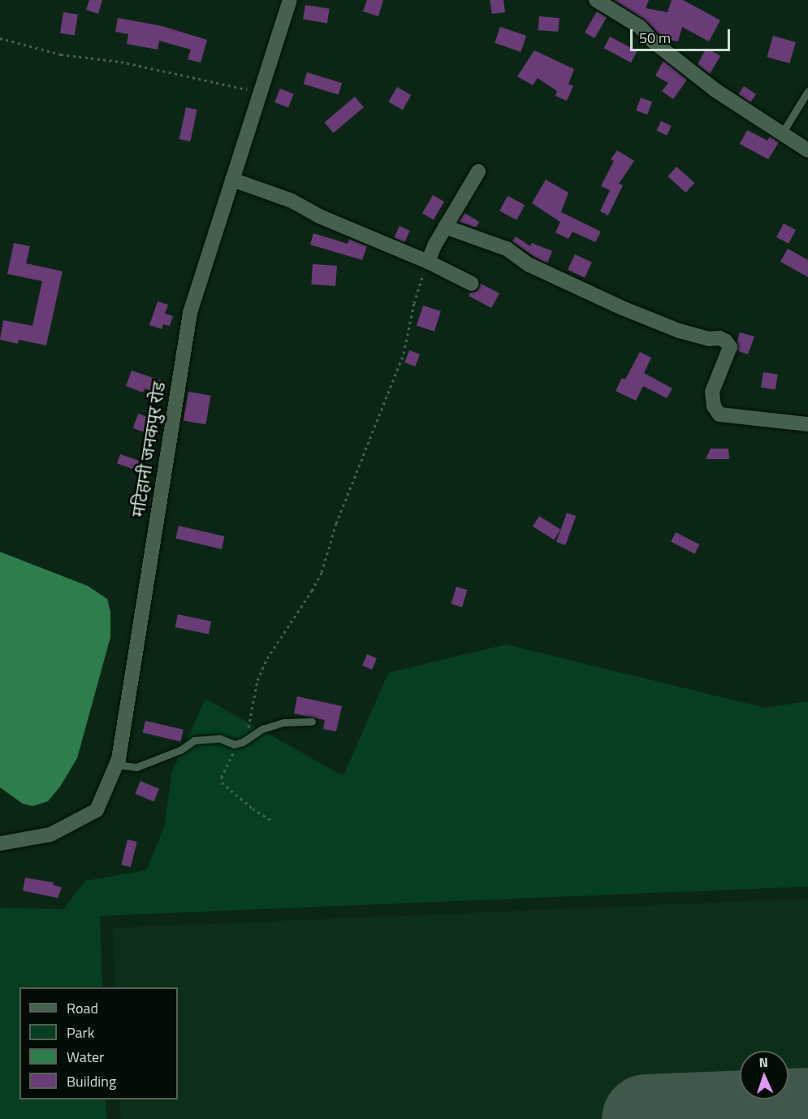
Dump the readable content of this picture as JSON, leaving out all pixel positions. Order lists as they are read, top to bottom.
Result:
{
  "streets": {
    "street": ["मटिहानी जनकपुर रोड"]
  },
  "legend": [
    "Road",
    "Park",
    "Water",
    "Building"
  ],
  "scale_bar": "50 m",
  "north": "top"
}
